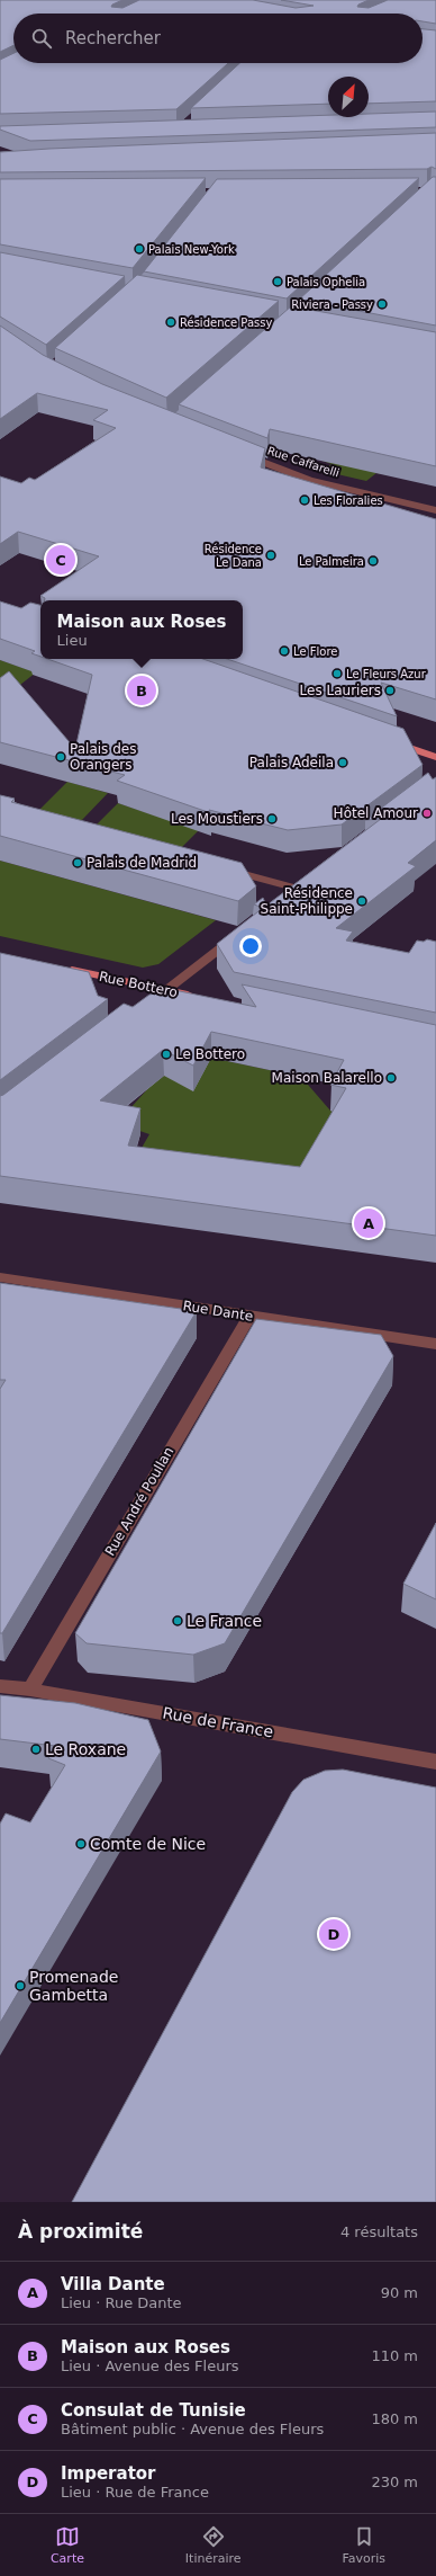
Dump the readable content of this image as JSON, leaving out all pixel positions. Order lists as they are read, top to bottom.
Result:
{
  "streets": {
    "main road": ["Rue Bottero"],
    "street": [
      "Rue Caffarelli",
      "Rue Dante",
      "Rue André Poullan",
      "Rue de France"
    ]
  },
  "crossings": [
    ["Rue Dante", "Rue André Poullan"],
    ["Rue André Poullan", "Rue de France"]
  ],
  "places": [
    "Palais New-York",
    "Palais Ophelia",
    "Riviera - Passy",
    "Résidence Passy",
    "Les Floralies",
    "Résidence Le Dana",
    "Le Palmeira",
    "Le Flore",
    "Le Fleurs Azur",
    "Les Lauriers",
    "Palais des Orangers",
    "Palais Adeila",
    "Hôtel Amour",
    "Les Moustiers",
    "Palais de Madrid",
    "Résidence Saint-Philippe",
    "Le Bottero",
    "Maison Balarello",
    "Le France",
    "Le Roxane",
    "Comte de Nice",
    "Promenade Gambetta"
  ],
  "north": "top right",
  "page": {
    "search": "Rechercher",
    "pins": [
      "C",
      "B",
      "A",
      "D"
    ],
    "popup": ["Maison aux Roses", "Lieu"],
    "heading": ["À proximité", "4 résultats"],
    "list": [
      {
        "mark": "A",
        "name": "Villa Dante",
        "note": "Lieu · Rue Dante",
        "value": "90 m"
      },
      {
        "mark": "B",
        "name": "Maison aux Roses",
        "note": "Lieu · Avenue des Fleurs",
        "value": "110 m"
      },
      {
        "mark": "C",
        "name": "Consulat de Tunisie",
        "note": "Bâtiment public · Avenue des Fleurs",
        "value": "180 m"
      },
      {
        "mark": "D",
        "name": "Imperator",
        "note": "Lieu · Rue de France",
        "value": "230 m"
      }
    ],
    "nav": ["Carte", "Itinéraire", "Favoris"]
  }
}
